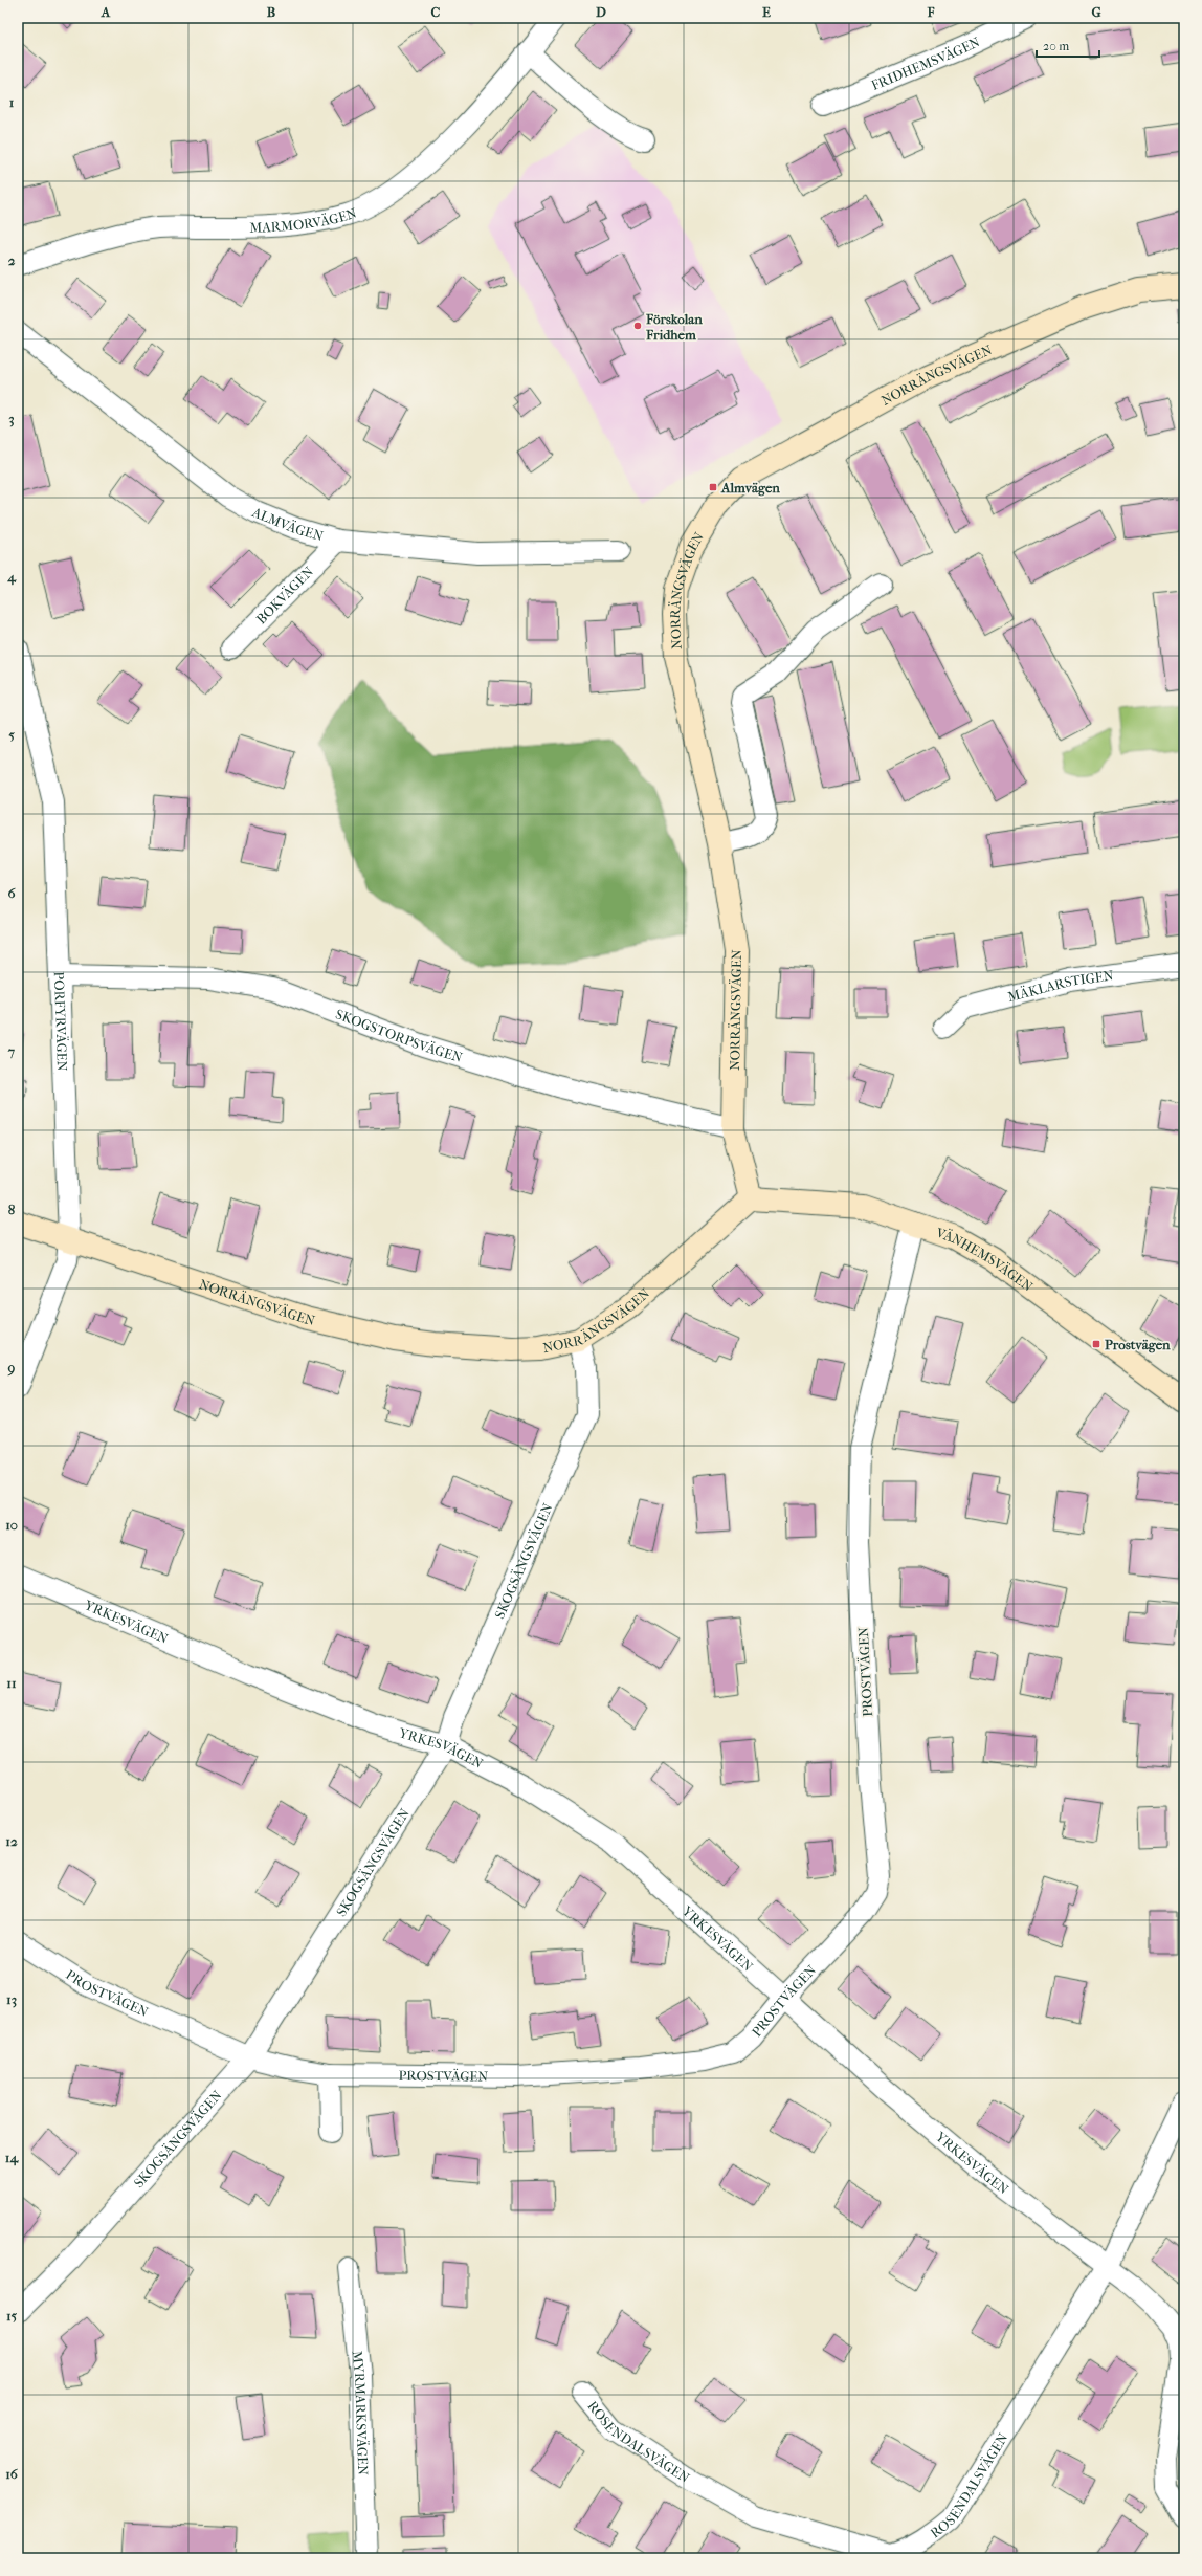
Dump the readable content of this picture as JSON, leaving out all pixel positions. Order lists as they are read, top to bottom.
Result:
{
  "streets": {
    "street": [
      "FRIDHEMSVÄGEN",
      "MARMORVÄGEN",
      "NORRÄNGSVÄGEN",
      "ALMVÄGEN",
      "BOKVÄGEN",
      "MÄKLARSTIGEN",
      "PORFYRVÄGEN",
      "SKOGSTORPSVÄGEN",
      "VÄNHEMSVÄGEN",
      "SKOGSÄNGSVÄGEN",
      "YRKESVÄGEN",
      "PROSTVÄGEN",
      "MYRMARKSVÄGEN",
      "ROSENDALSVÄGEN"
    ]
  },
  "crossings": [
    ["NORRÄNGSVÄGEN", "PORFYRVÄGEN"],
    ["NORRÄNGSVÄGEN", "SKOGSTORPSVÄGEN"],
    ["NORRÄNGSVÄGEN", "VÄNHEMSVÄGEN"],
    ["NORRÄNGSVÄGEN", "SKOGSÄNGSVÄGEN"],
    ["ALMVÄGEN", "BOKVÄGEN"],
    ["PORFYRVÄGEN", "SKOGSTORPSVÄGEN"],
    ["VÄNHEMSVÄGEN", "PROSTVÄGEN"],
    ["SKOGSÄNGSVÄGEN", "YRKESVÄGEN"],
    ["SKOGSÄNGSVÄGEN", "PROSTVÄGEN"],
    ["YRKESVÄGEN", "PROSTVÄGEN"],
    ["YRKESVÄGEN", "ROSENDALSVÄGEN"]
  ],
  "places": {
    "other": ["Förskolan Fridhem"],
    "transit": ["Almvägen", "Prostvägen"]
  },
  "scale_bar": "20 m",
  "grid": {
    "columns": [
      "A",
      "B",
      "C",
      "D",
      "E",
      "F",
      "G"
    ],
    "rows": [
      "1",
      "2",
      "3",
      "4",
      "5",
      "6",
      "7",
      "8",
      "9",
      "10",
      "11",
      "12",
      "13",
      "14",
      "15",
      "16"
    ]
  }
}
